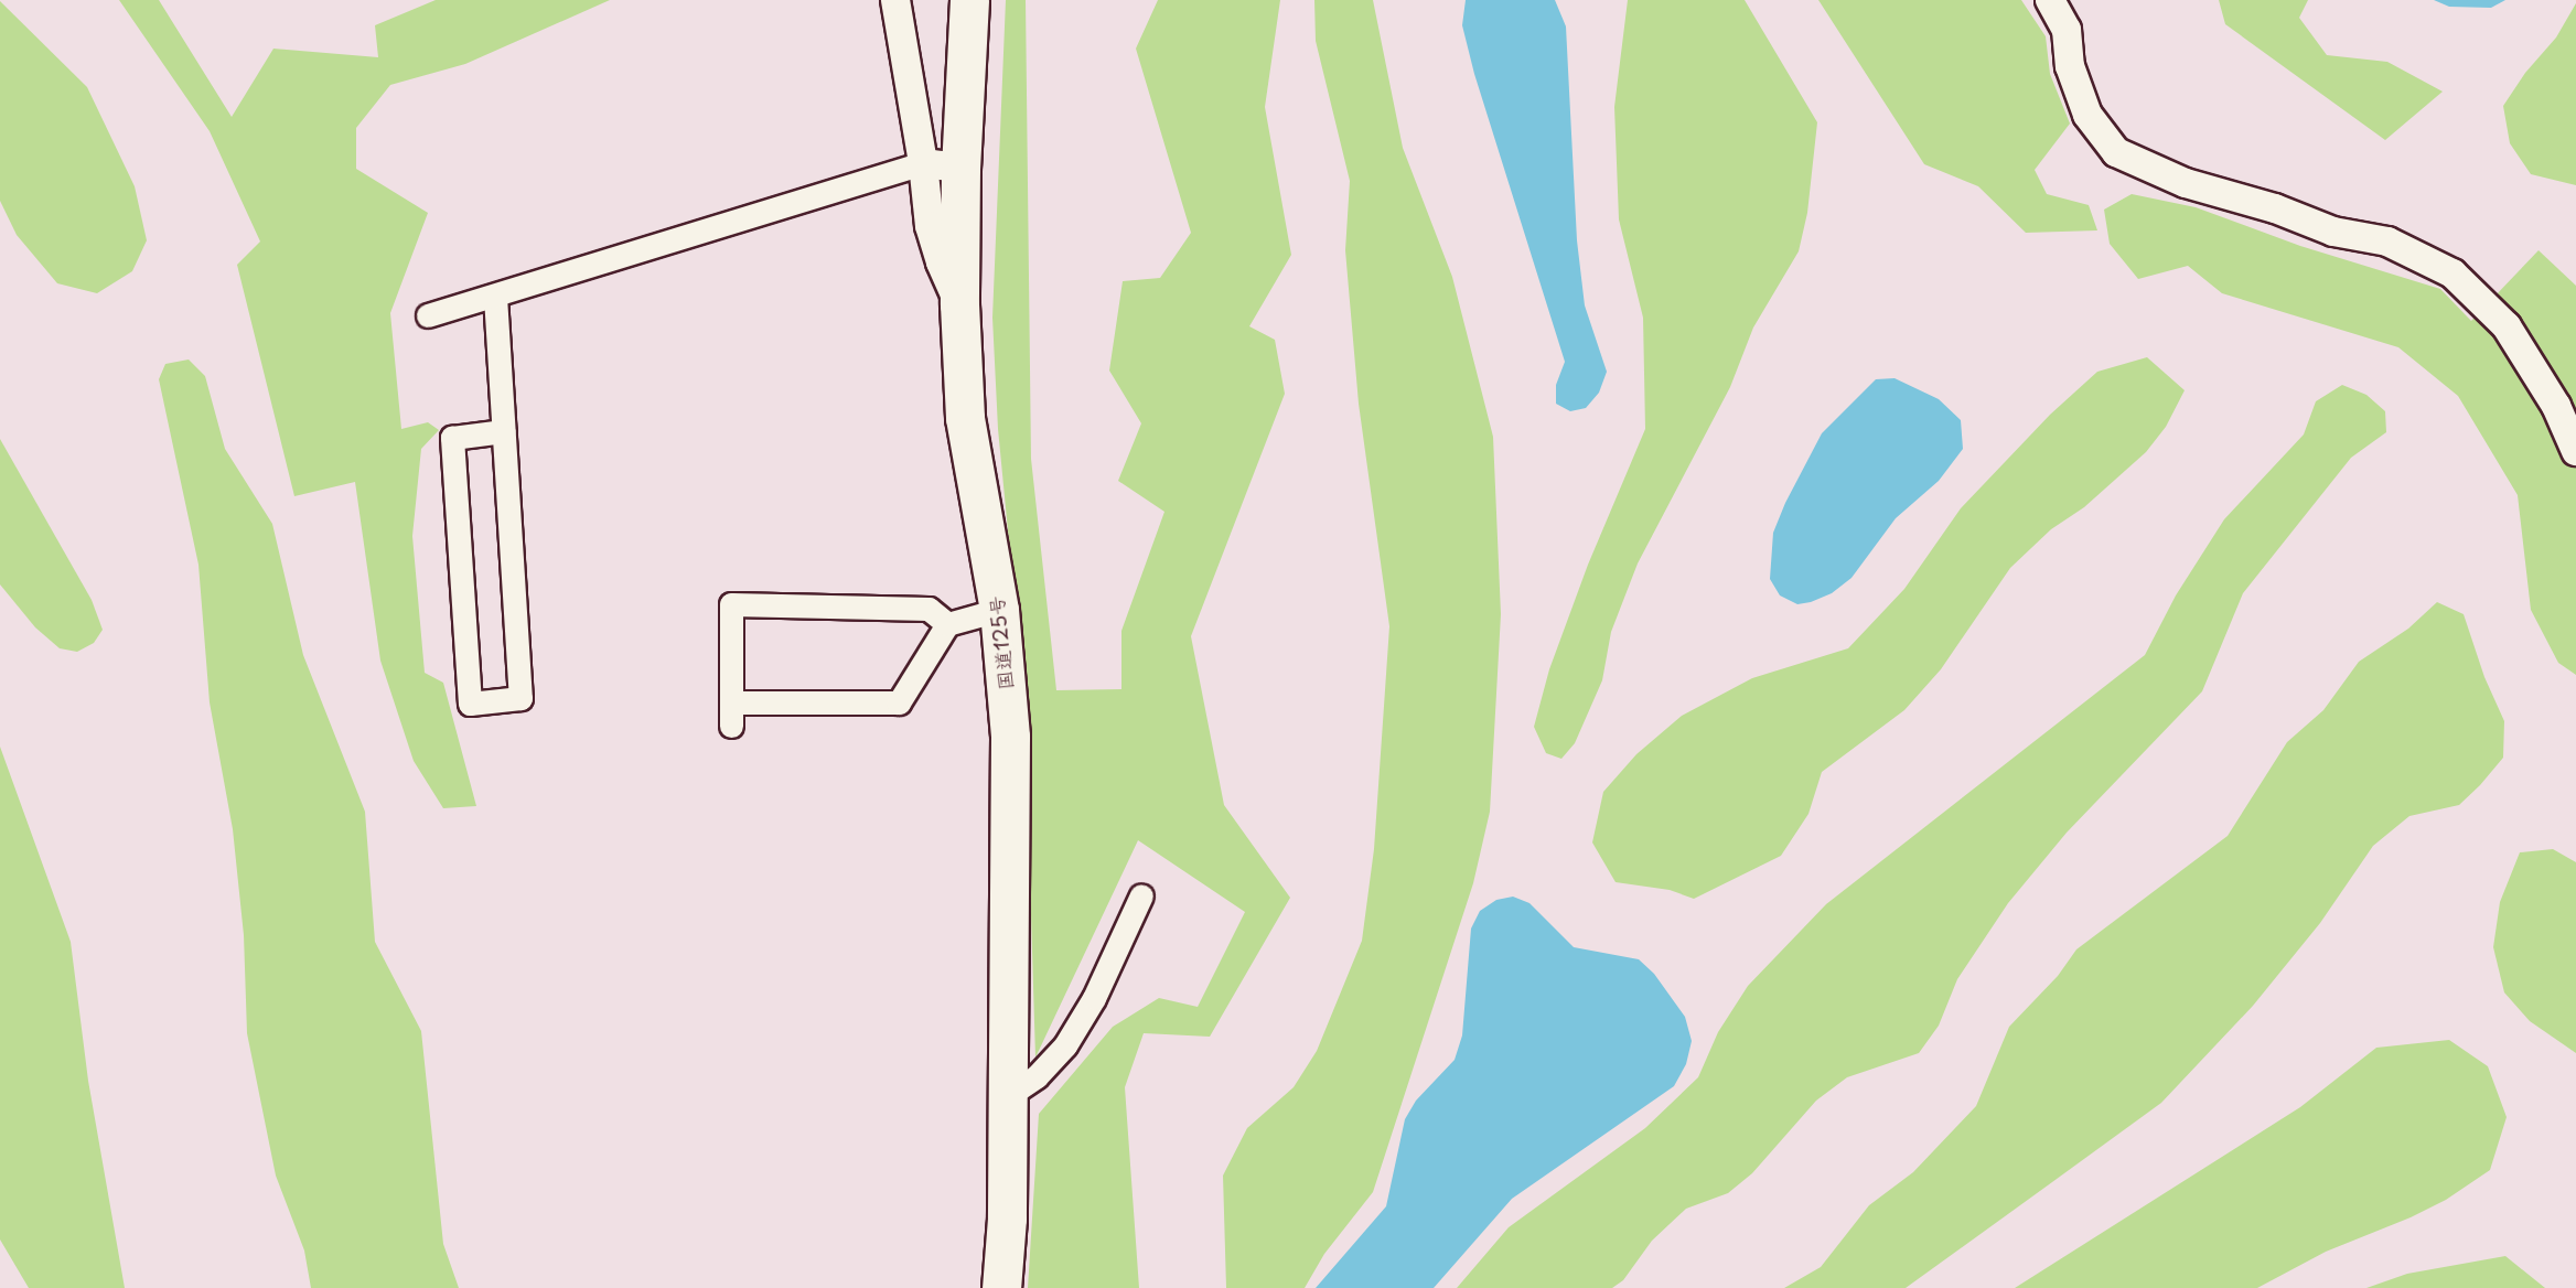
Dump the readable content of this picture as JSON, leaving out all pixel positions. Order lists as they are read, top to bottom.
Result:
{
  "streets": {
    "highway": ["国道125号"]
  }
}
